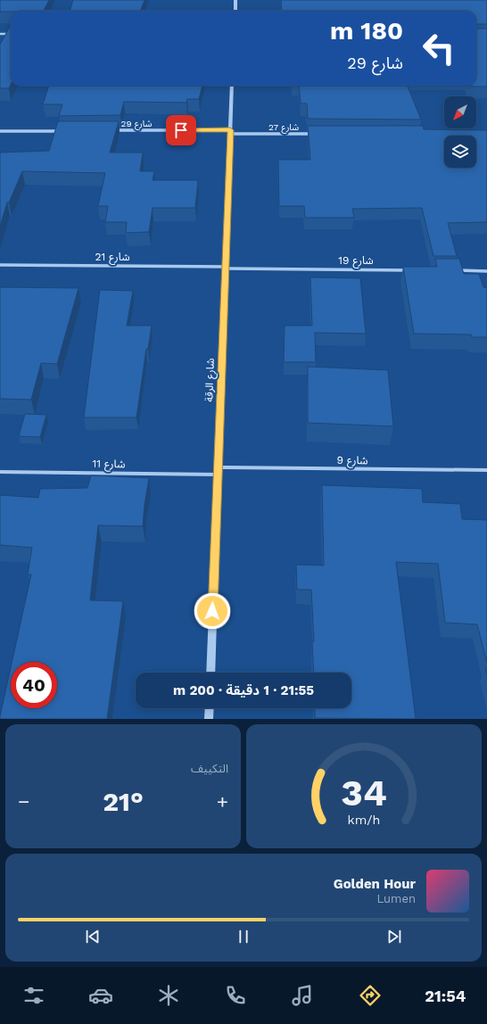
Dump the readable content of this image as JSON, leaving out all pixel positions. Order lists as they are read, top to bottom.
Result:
{
  "streets": {
    "street": [
      "شارع 29",
      "شارع 27",
      "شارع 21",
      "شارع 19",
      "شارع الرقة",
      "شارع 9",
      "شارع 11"
    ]
  },
  "crossings": [
    ["شارع 29", "شارع 27"],
    ["شارع 29", "شارع الرقة"],
    ["شارع 27", "شارع الرقة"],
    ["شارع 21", "شارع 19"],
    ["شارع 21", "شارع الرقة"],
    ["شارع 19", "شارع الرقة"],
    ["شارع الرقة", "شارع 9"],
    ["شارع الرقة", "شارع 11"],
    ["شارع 9", "شارع 11"]
  ],
  "north": "bottom left",
  "page": {
    "turn": ["180 m", "شارع 29"],
    "limit": "40",
    "trip": "21:55 · 1 دقيقة · 200 m",
    "tile": "التكييف",
    "heat": ["−", "21°", "+"],
    "song": ["Golden Hour", "Lumen"],
    "tabs": "21:54",
    "gauge": ["34", "km/h"]
  }
}
